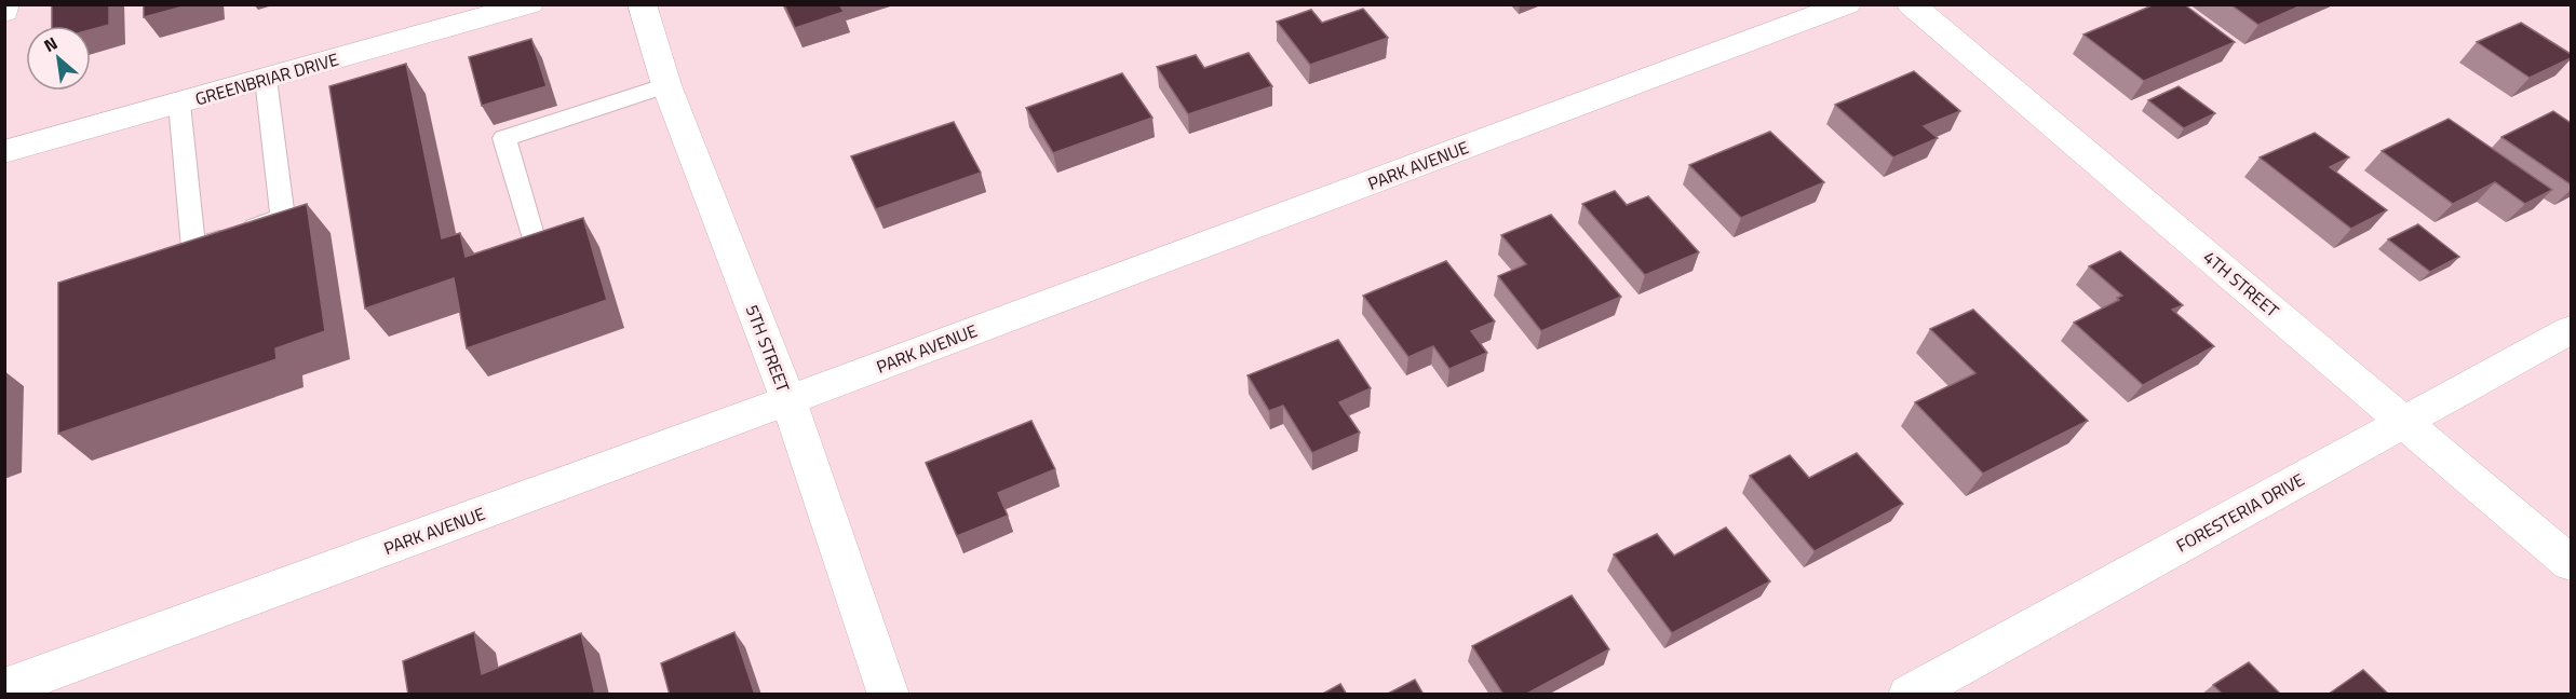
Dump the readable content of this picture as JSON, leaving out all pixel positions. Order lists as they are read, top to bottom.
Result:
{
  "streets": {
    "street": [
      "GREENBRIAR DRIVE",
      "PARK AVENUE",
      "4TH STREET",
      "5TH STREET",
      "FORESTERIA DRIVE"
    ]
  },
  "crossings": [
    ["PARK AVENUE", "5TH STREET"],
    ["4TH STREET", "FORESTERIA DRIVE"]
  ],
  "north": "top left"
}
